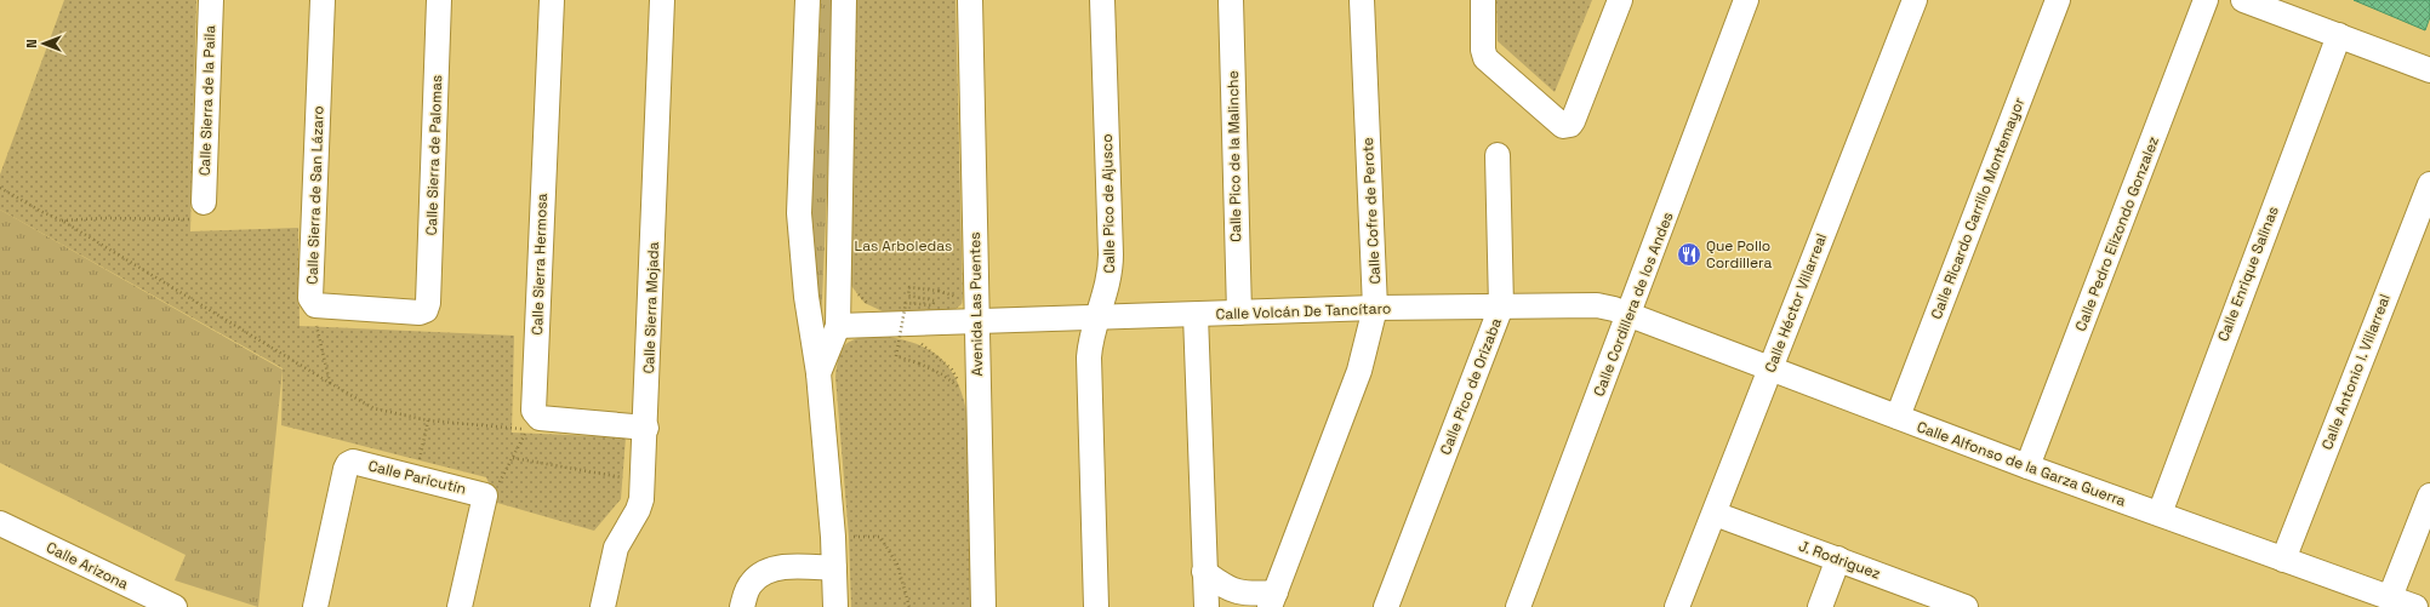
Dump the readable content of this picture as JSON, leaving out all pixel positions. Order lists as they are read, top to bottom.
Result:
{
  "streets": {
    "street": [
      "Calle Sierra de la Paila",
      "Calle Sierra de Palomas",
      "Calle Pico de la Malinche",
      "Calle Sierra de San Lázaro",
      "Calle Pico de Ajusco",
      "Calle Ricardo Carrillo Montemayor",
      "Calle Cofre de Perote",
      "Calle Pedro Elizondo Gonzalez",
      "Calle Sierra Hermosa",
      "Calle Enrique Salinas",
      "Calle Héctor Villarreal",
      "Avenida Las Puentes",
      "Calle Cordillera de los Andes",
      "Calle Sierra Mojada",
      "Calle Volcán De Tancítaro",
      "Calle Antonio I. Villarreal",
      "Calle Pico de Orizaba",
      "Calle Alfonso de la Garza Guerra",
      "Calle Paricutín",
      "J. Rodriguez",
      "Calle Arizona"
    ]
  },
  "crossings": [
    ["Calle Sierra de Palomas", "Calle Sierra de San Lázaro"],
    ["Calle Pico de la Malinche", "Calle Volcán De Tancítaro"],
    ["Calle Pico de Ajusco", "Calle Volcán De Tancítaro"],
    ["Calle Ricardo Carrillo Montemayor", "Calle Alfonso de la Garza Guerra"],
    ["Calle Cofre de Perote", "Calle Volcán De Tancítaro"],
    ["Calle Pedro Elizondo Gonzalez", "Calle Alfonso de la Garza Guerra"],
    ["Calle Sierra Hermosa", "Calle Sierra Mojada"],
    ["Calle Enrique Salinas", "Calle Alfonso de la Garza Guerra"],
    ["Calle Héctor Villarreal", "Calle Alfonso de la Garza Guerra"],
    ["Calle Héctor Villarreal", "J. Rodriguez"],
    ["Avenida Las Puentes", "Calle Volcán De Tancítaro"],
    ["Calle Cordillera de los Andes", "Calle Volcán De Tancítaro"],
    ["Calle Cordillera de los Andes", "Calle Alfonso de la Garza Guerra"],
    ["Calle Volcán De Tancítaro", "Calle Pico de Orizaba"],
    ["Calle Volcán De Tancítaro", "Calle Alfonso de la Garza Guerra"],
    ["Calle Antonio I. Villarreal", "Calle Alfonso de la Garza Guerra"]
  ],
  "parks": ["Las Arboledas"],
  "places": {
    "restaurant": ["Que Pollo Cordillera"]
  },
  "north": "left"
}
